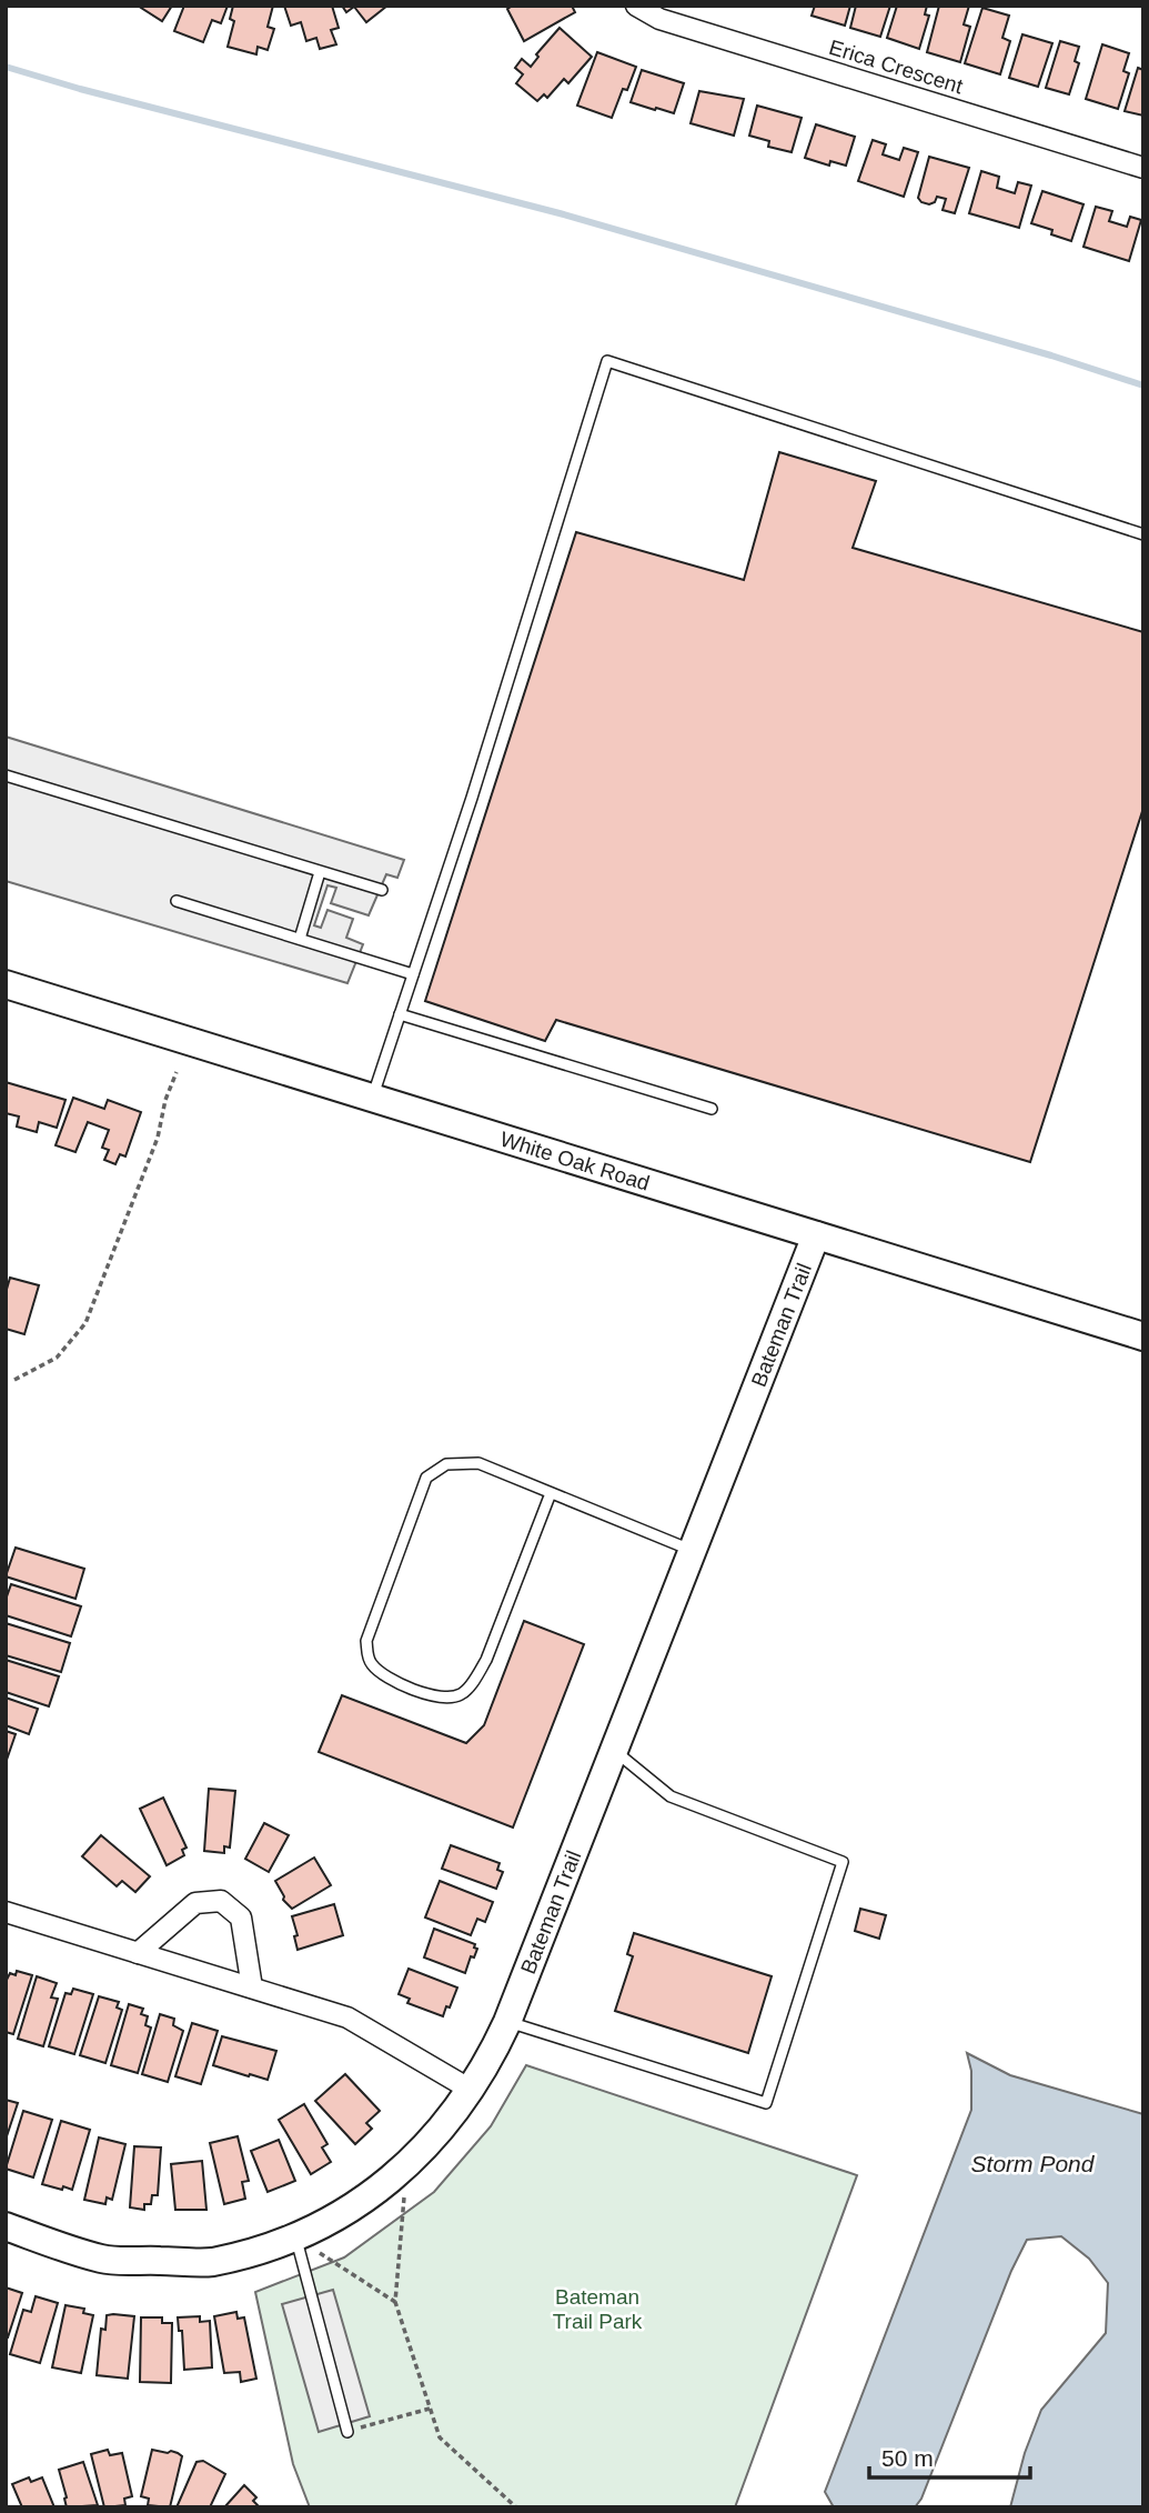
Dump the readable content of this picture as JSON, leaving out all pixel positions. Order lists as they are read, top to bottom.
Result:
{
  "streets": {
    "street": ["Erica Crescent", "White Oak Road", "Bateman Trail"]
  },
  "crossings": [
    ["White Oak Road", "Bateman Trail"]
  ],
  "water": ["Storm Pond"],
  "parks": ["Bateman Trail Park"],
  "scale_bar": "50 m"
}
